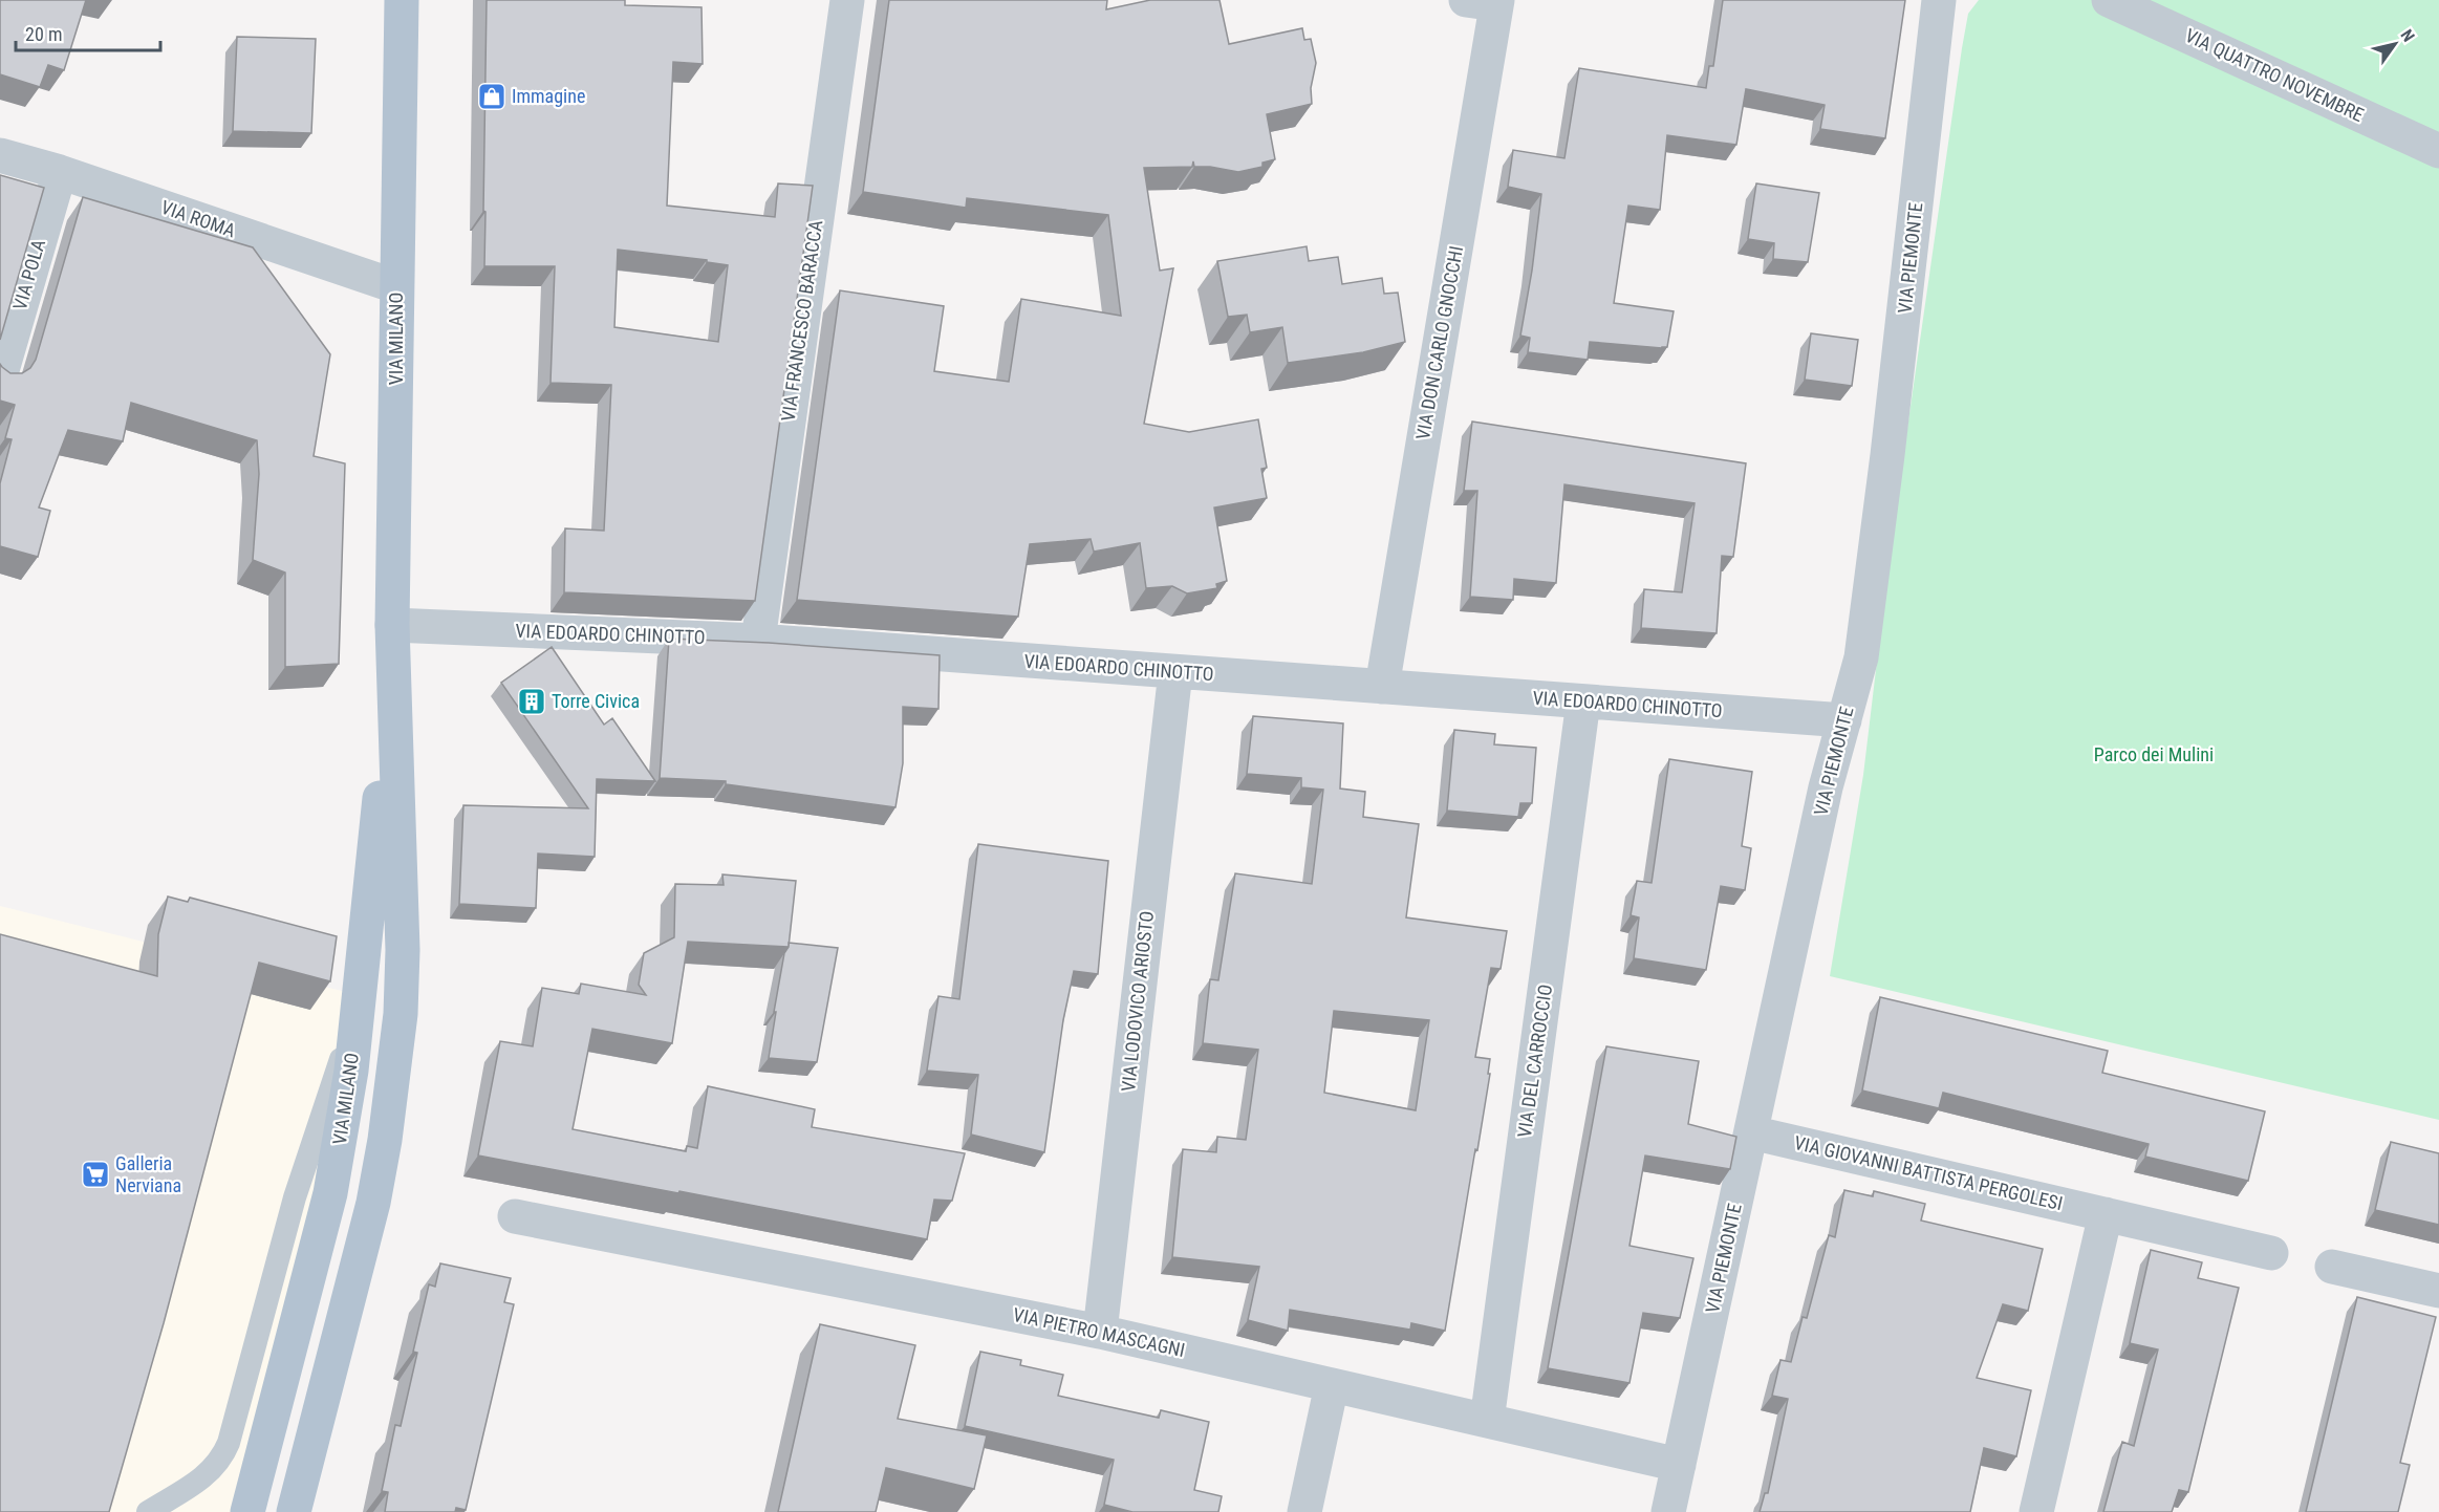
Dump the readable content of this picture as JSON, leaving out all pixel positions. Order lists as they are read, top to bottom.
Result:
{
  "streets": {
    "main road": ["VIA MILANO"],
    "street": [
      "VIA QUATTRO NOVEMBRE",
      "VIA ROMA",
      "VIA PIEMONTE",
      "VIA POLA",
      "VIA FRANCESCO BARACCA",
      "VIA DON CARLO GNOCCHI",
      "VIA EDOARDO CHINOTTO",
      "VIA LODOVICO ARIOSTO",
      "VIA DEL CARROCCIO",
      "VIA GIOVANNI BATTISTA PERGOLESI",
      "VIA PIETRO MASCAGNI"
    ]
  },
  "crossings": [
    ["VIA ROMA", "VIA POLA"],
    ["VIA ROMA", "VIA MILANO"],
    ["VIA PIEMONTE", "VIA EDOARDO CHINOTTO"],
    ["VIA PIEMONTE", "VIA GIOVANNI BATTISTA PERGOLESI"],
    ["VIA PIEMONTE", "VIA PIETRO MASCAGNI"],
    ["VIA FRANCESCO BARACCA", "VIA EDOARDO CHINOTTO"],
    ["VIA MILANO", "VIA EDOARDO CHINOTTO"],
    ["VIA DON CARLO GNOCCHI", "VIA EDOARDO CHINOTTO"],
    ["VIA EDOARDO CHINOTTO", "VIA LODOVICO ARIOSTO"],
    ["VIA EDOARDO CHINOTTO", "VIA DEL CARROCCIO"],
    ["VIA LODOVICO ARIOSTO", "VIA PIETRO MASCAGNI"],
    ["VIA DEL CARROCCIO", "VIA PIETRO MASCAGNI"]
  ],
  "parks": ["Parco dei Mulini"],
  "places": {
    "shop": ["Immagine"],
    "building": ["Torre Civica"],
    "supermarket": ["Galleria Nerviana"]
  },
  "scale_bar": "20 m",
  "north": "top right"
}
